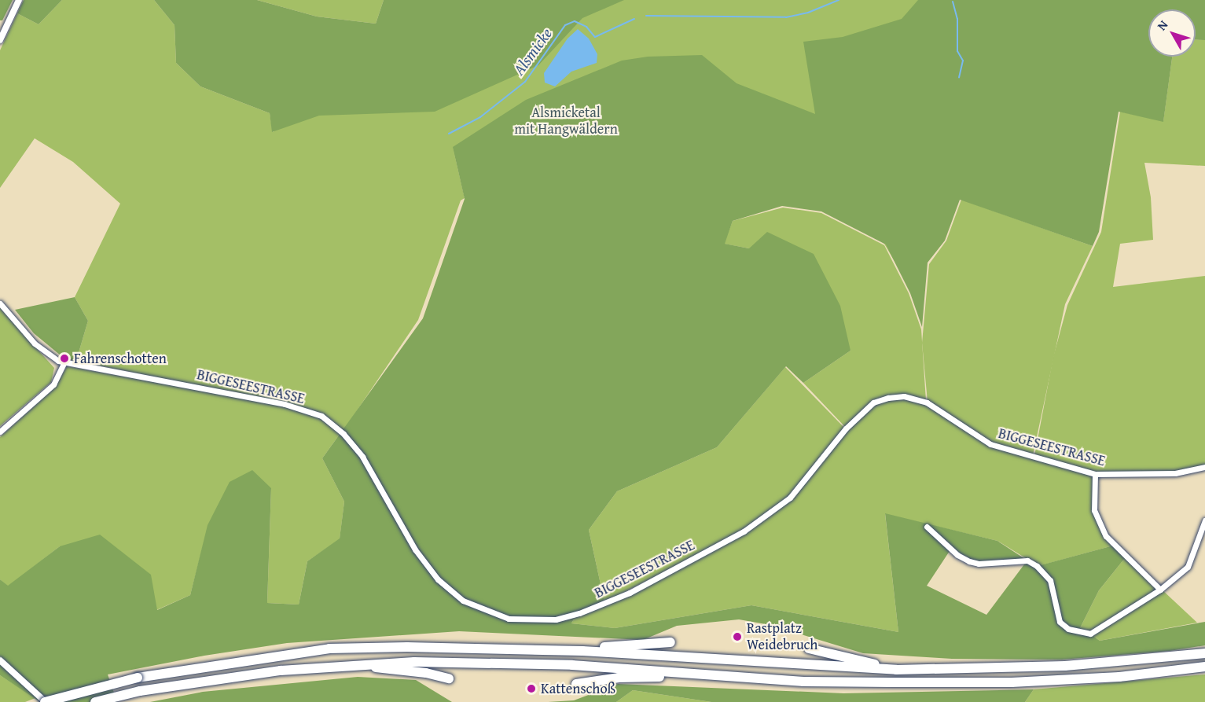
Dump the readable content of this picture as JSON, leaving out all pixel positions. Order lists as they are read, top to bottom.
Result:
{
  "streets": {
    "street": ["BIGGESEESTRASSE"]
  },
  "water": ["Alsmicke"],
  "parks": ["Alsmicketal mit Hangwäldern"],
  "places": ["Fahrenschotten", "Rastplatz Weidebruch", "Kattenschoß"],
  "north": "top left"
}
